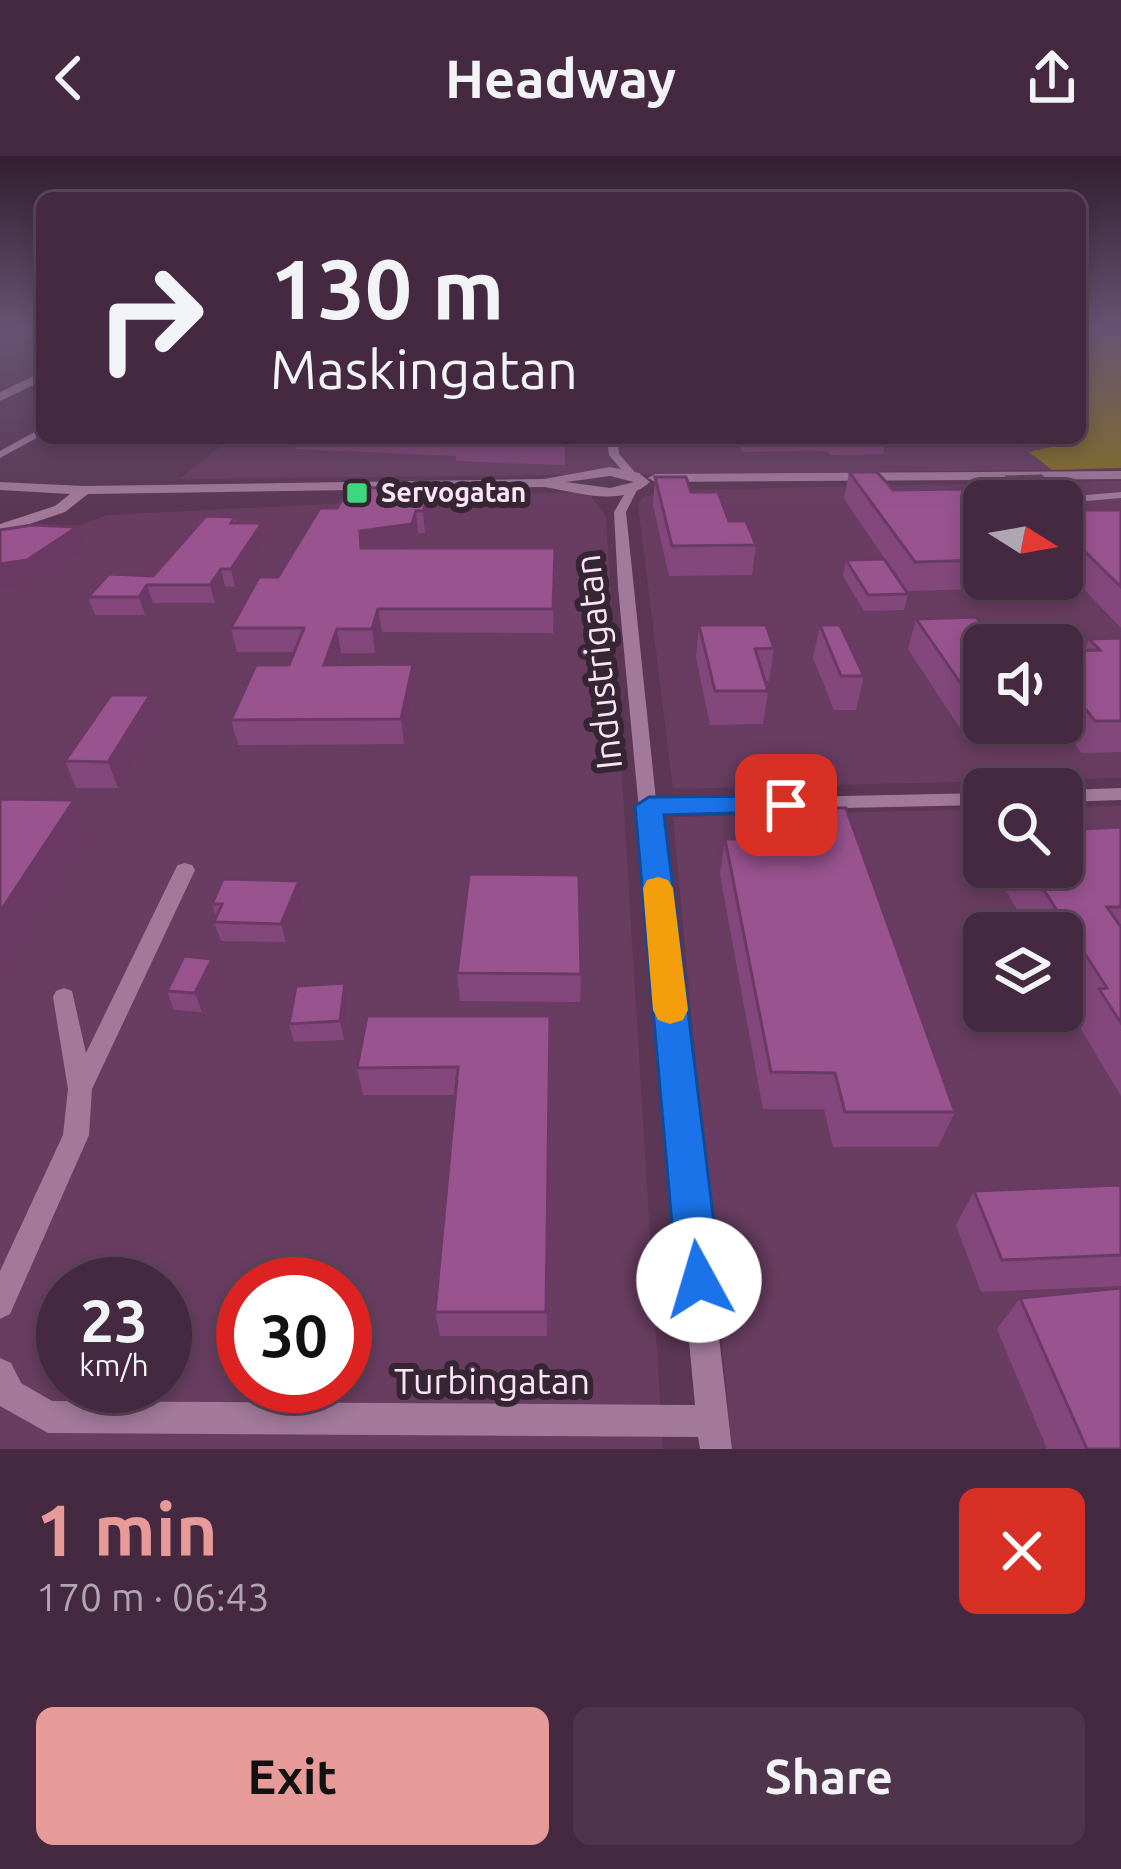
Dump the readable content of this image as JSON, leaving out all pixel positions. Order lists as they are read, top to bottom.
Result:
{
  "streets": {
    "street": ["Industrigatan", "Turbingatan"]
  },
  "crossings": [
    ["Industrigatan", "Turbingatan"]
  ],
  "places": {
    "transit": ["Servogatan"]
  },
  "north": "right",
  "page": {
    "header": "Headway",
    "turn": ["130 m", "Maskingatan"],
    "speed": "23 km/h",
    "limit": "30",
    "heading": ["1 min", "170 m · 06:43"],
    "buttons": ["Exit", "Share"]
  }
}
